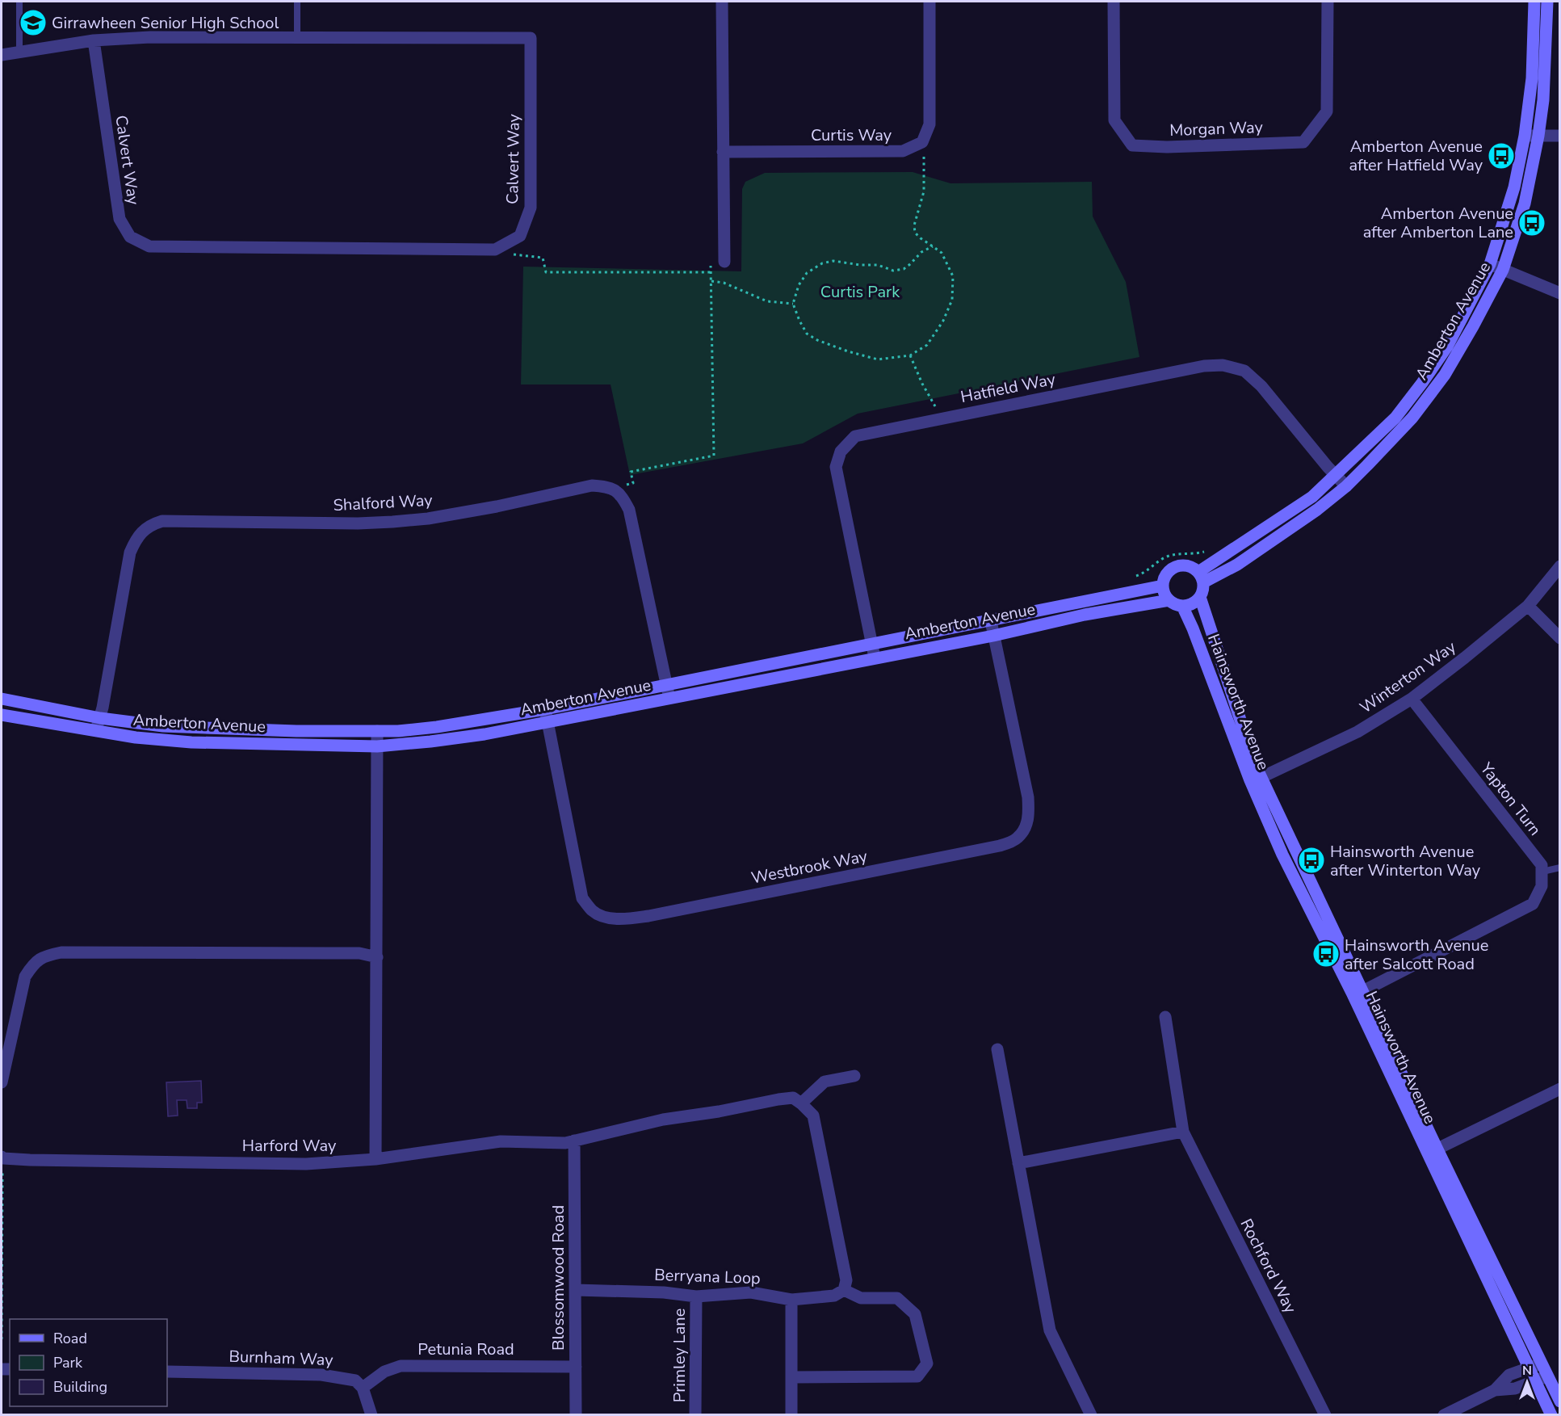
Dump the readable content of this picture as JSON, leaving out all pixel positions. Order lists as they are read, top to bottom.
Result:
{
  "streets": {
    "street": [
      "Morgan Way",
      "Curtis Way",
      "Calvert Way",
      "Amberton Avenue",
      "Hatfield Way",
      "Shalford Way",
      "Winterton Way",
      "Hainsworth Avenue",
      "Yapton Turn",
      "Westbrook Way",
      "Harford Way",
      "Rochford Way",
      "Berryana Loop",
      "Blossomwood Road",
      "Petunia Road",
      "Primley Lane",
      "Burnham Way"
    ]
  },
  "crossings": [
    ["Amberton Avenue", "Hatfield Way"],
    ["Amberton Avenue", "Shalford Way"],
    ["Amberton Avenue", "Hainsworth Avenue"],
    ["Amberton Avenue", "Westbrook Way"],
    ["Winterton Way", "Hainsworth Avenue"],
    ["Winterton Way", "Yapton Turn"],
    ["Berryana Loop", "Blossomwood Road"],
    ["Berryana Loop", "Primley Lane"],
    ["Blossomwood Road", "Petunia Road"],
    ["Petunia Road", "Burnham Way"]
  ],
  "parks": ["Curtis Park"],
  "places": {
    "school or university": ["Girrawheen Senior High School"],
    "bus stop": [
      "Amberton Avenue after Hatfield Way",
      "Amberton Avenue after Amberton Lane",
      "Hainsworth Avenue after Winterton Way",
      "Hainsworth Avenue after Salcott Road"
    ]
  },
  "legend": ["Road", "Park", "Building"],
  "north": "top"
}
